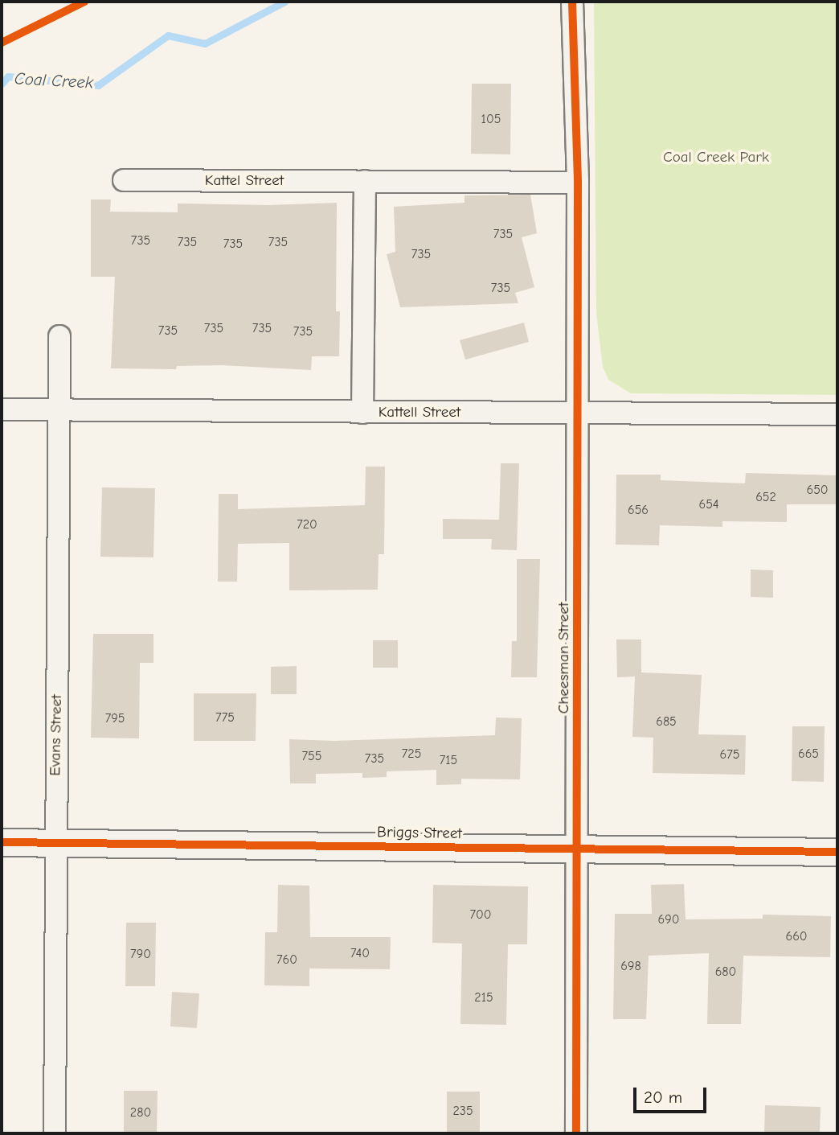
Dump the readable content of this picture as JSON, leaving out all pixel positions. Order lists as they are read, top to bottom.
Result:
{
  "streets": {
    "street": [
      "Kattel Street",
      "Kattell Street",
      "Cheesman Street",
      "Evans Street",
      "Briggs Street"
    ]
  },
  "crossings": [
    ["Kattel Street", "Cheesman Street"],
    ["Kattell Street", "Cheesman Street"],
    ["Kattell Street", "Evans Street"],
    ["Cheesman Street", "Briggs Street"],
    ["Evans Street", "Briggs Street"]
  ],
  "water": ["Coal Creek"],
  "parks": ["Coal Creek Park"],
  "house_numbers": [
    "105",
    "735",
    "735",
    "735",
    "735",
    "735",
    "735",
    "735",
    "735",
    "735",
    "735",
    "735",
    "650",
    "652",
    "654",
    "656",
    "720",
    "775",
    "795",
    "685",
    "725",
    "665",
    "675",
    "755",
    "735",
    "715",
    "700",
    "690",
    "660",
    "740",
    "790",
    "760",
    "698",
    "680",
    "215",
    "235",
    "280"
  ],
  "scale_bar": "20 m"
}
